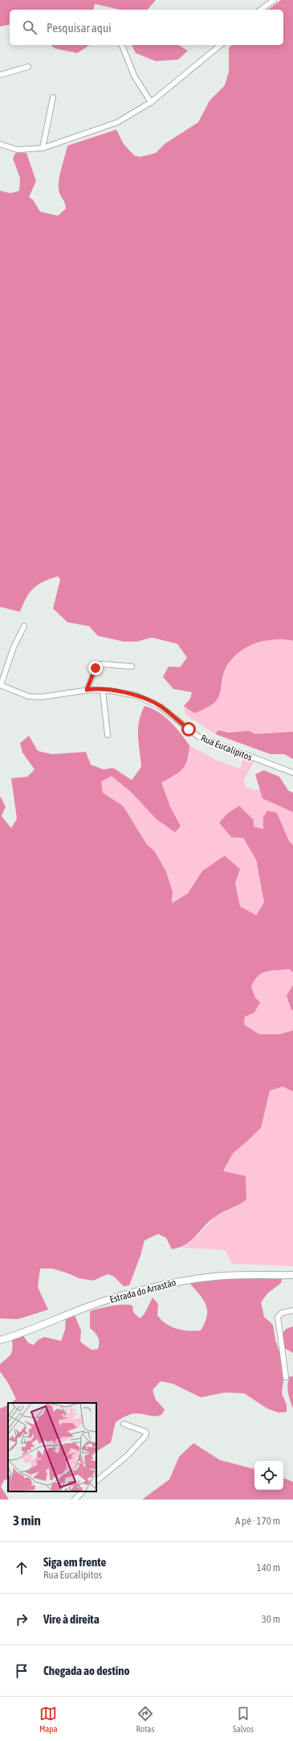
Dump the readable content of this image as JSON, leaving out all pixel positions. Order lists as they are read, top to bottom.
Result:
{
  "streets": {
    "street": ["Rua Eucalipitos", "Estrada do Arrastão"]
  },
  "page": {
    "search": "Pesquisar aqui",
    "heading": ["3 min", "A pé · 170 m"],
    "list": [
      ["Siga em frente", "Rua Eucalipitos", "140 m"],
      ["Vire à direita", "30 m"],
      "Chegada ao destino"
    ],
    "nav": ["Mapa", "Rotas", "Salvos"]
  }
}
